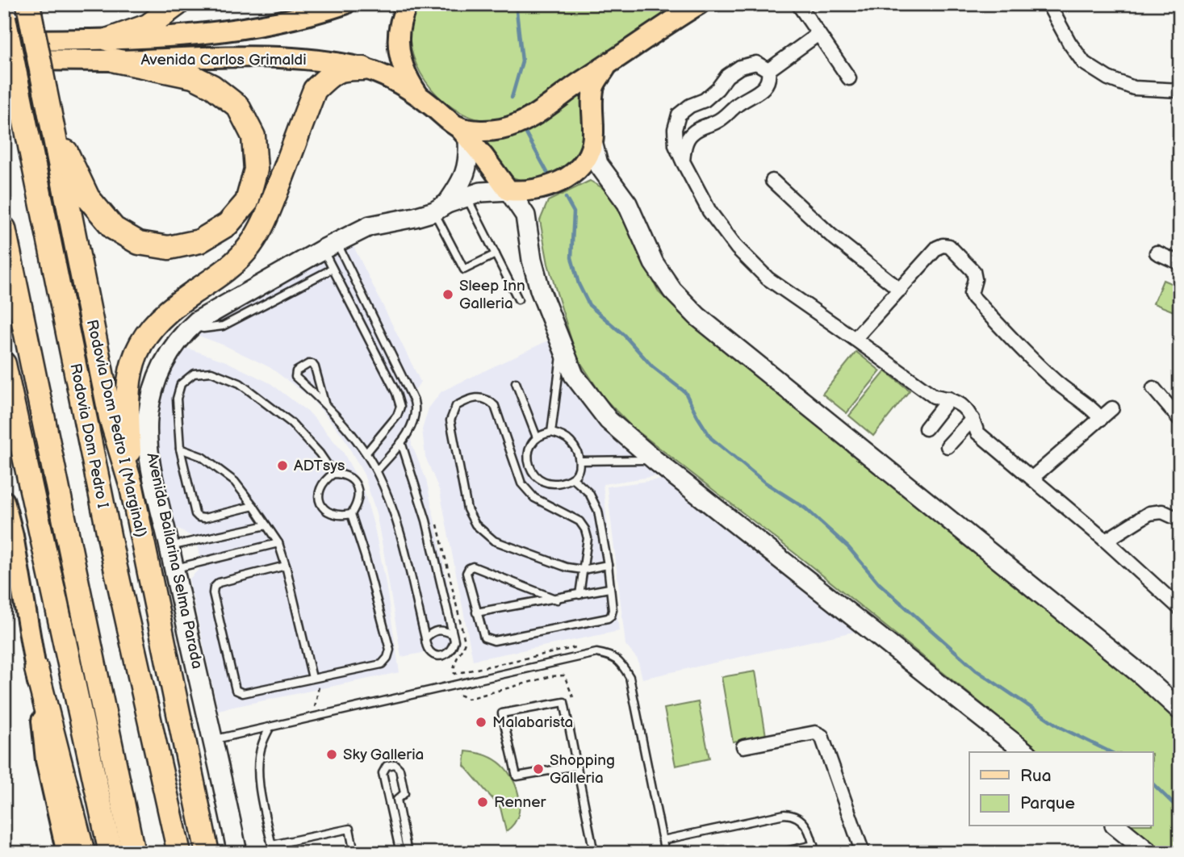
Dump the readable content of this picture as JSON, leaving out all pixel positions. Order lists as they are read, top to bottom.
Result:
{
  "streets": {
    "highway": ["Rodovia Dom Pedro I (Marginal)", "Rodovia Dom Pedro I"],
    "main road": ["Avenida Carlos Grimaldi"],
    "street": ["Avenida Bailarina Selma Parada"]
  },
  "crossings": [
    ["Avenida Carlos Grimaldi", "Avenida Bailarina Selma Parada"]
  ],
  "places": [
    "Sleep Inn Galleria",
    "ADTsys",
    "Malabarista",
    "Sky Galleria",
    "Shopping Galleria",
    "Renner"
  ],
  "legend": ["Rua", "Parque"]
}
